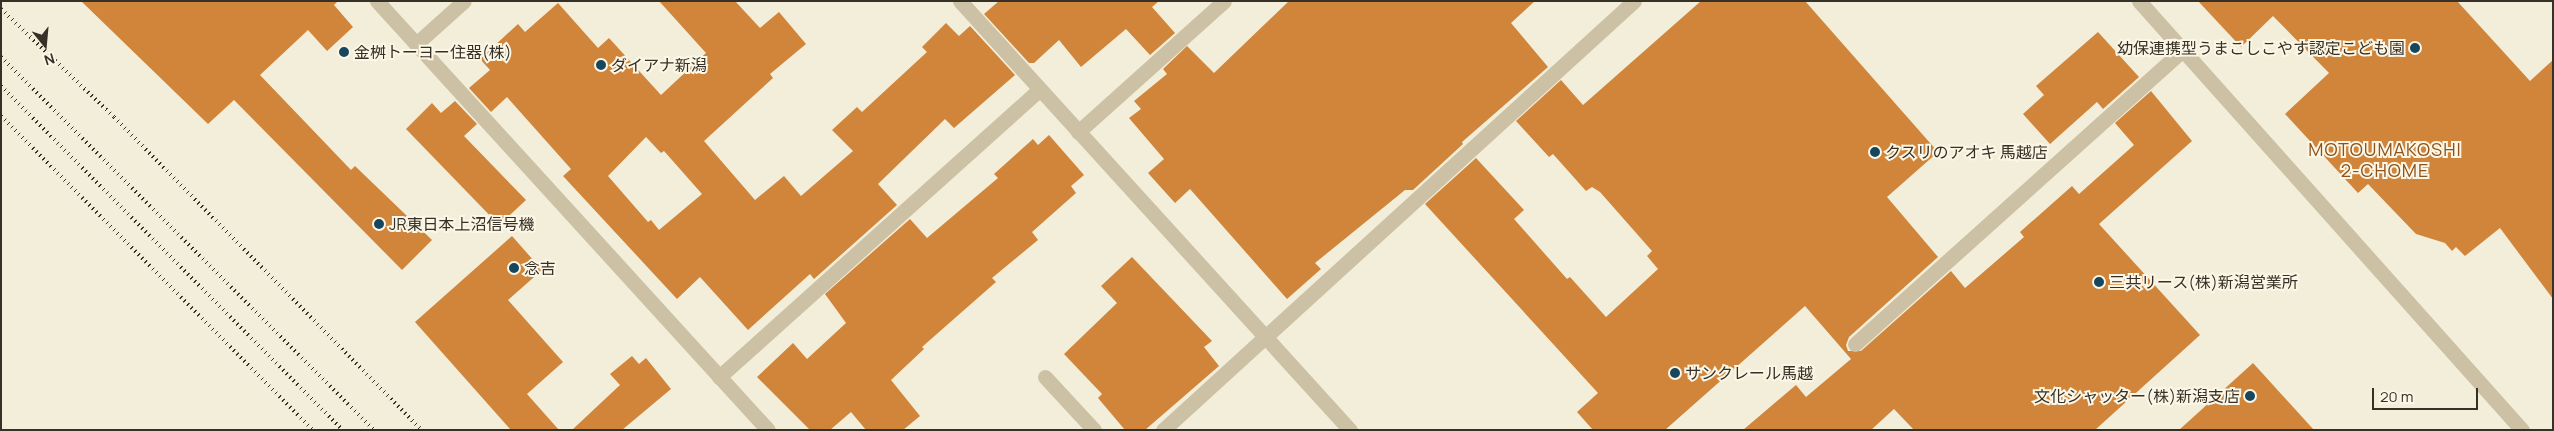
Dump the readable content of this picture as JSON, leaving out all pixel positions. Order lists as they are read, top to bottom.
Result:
{
  "districts": ["MOTOUMAKOSHI 2-CHOME"],
  "places": [
    "幼保連携型うまこしこやす認定こども園",
    "金桝トーヨー住器(株)",
    "ダイアナ新潟",
    "クスリのアオキ 馬越店",
    "JR東日本上沼信号機",
    "念吉",
    "三共リース(株)新潟営業所",
    "サンクレール馬越",
    "文化シャッター(株)新潟支店"
  ],
  "scale_bar": "20 m",
  "north": "bottom"
}
